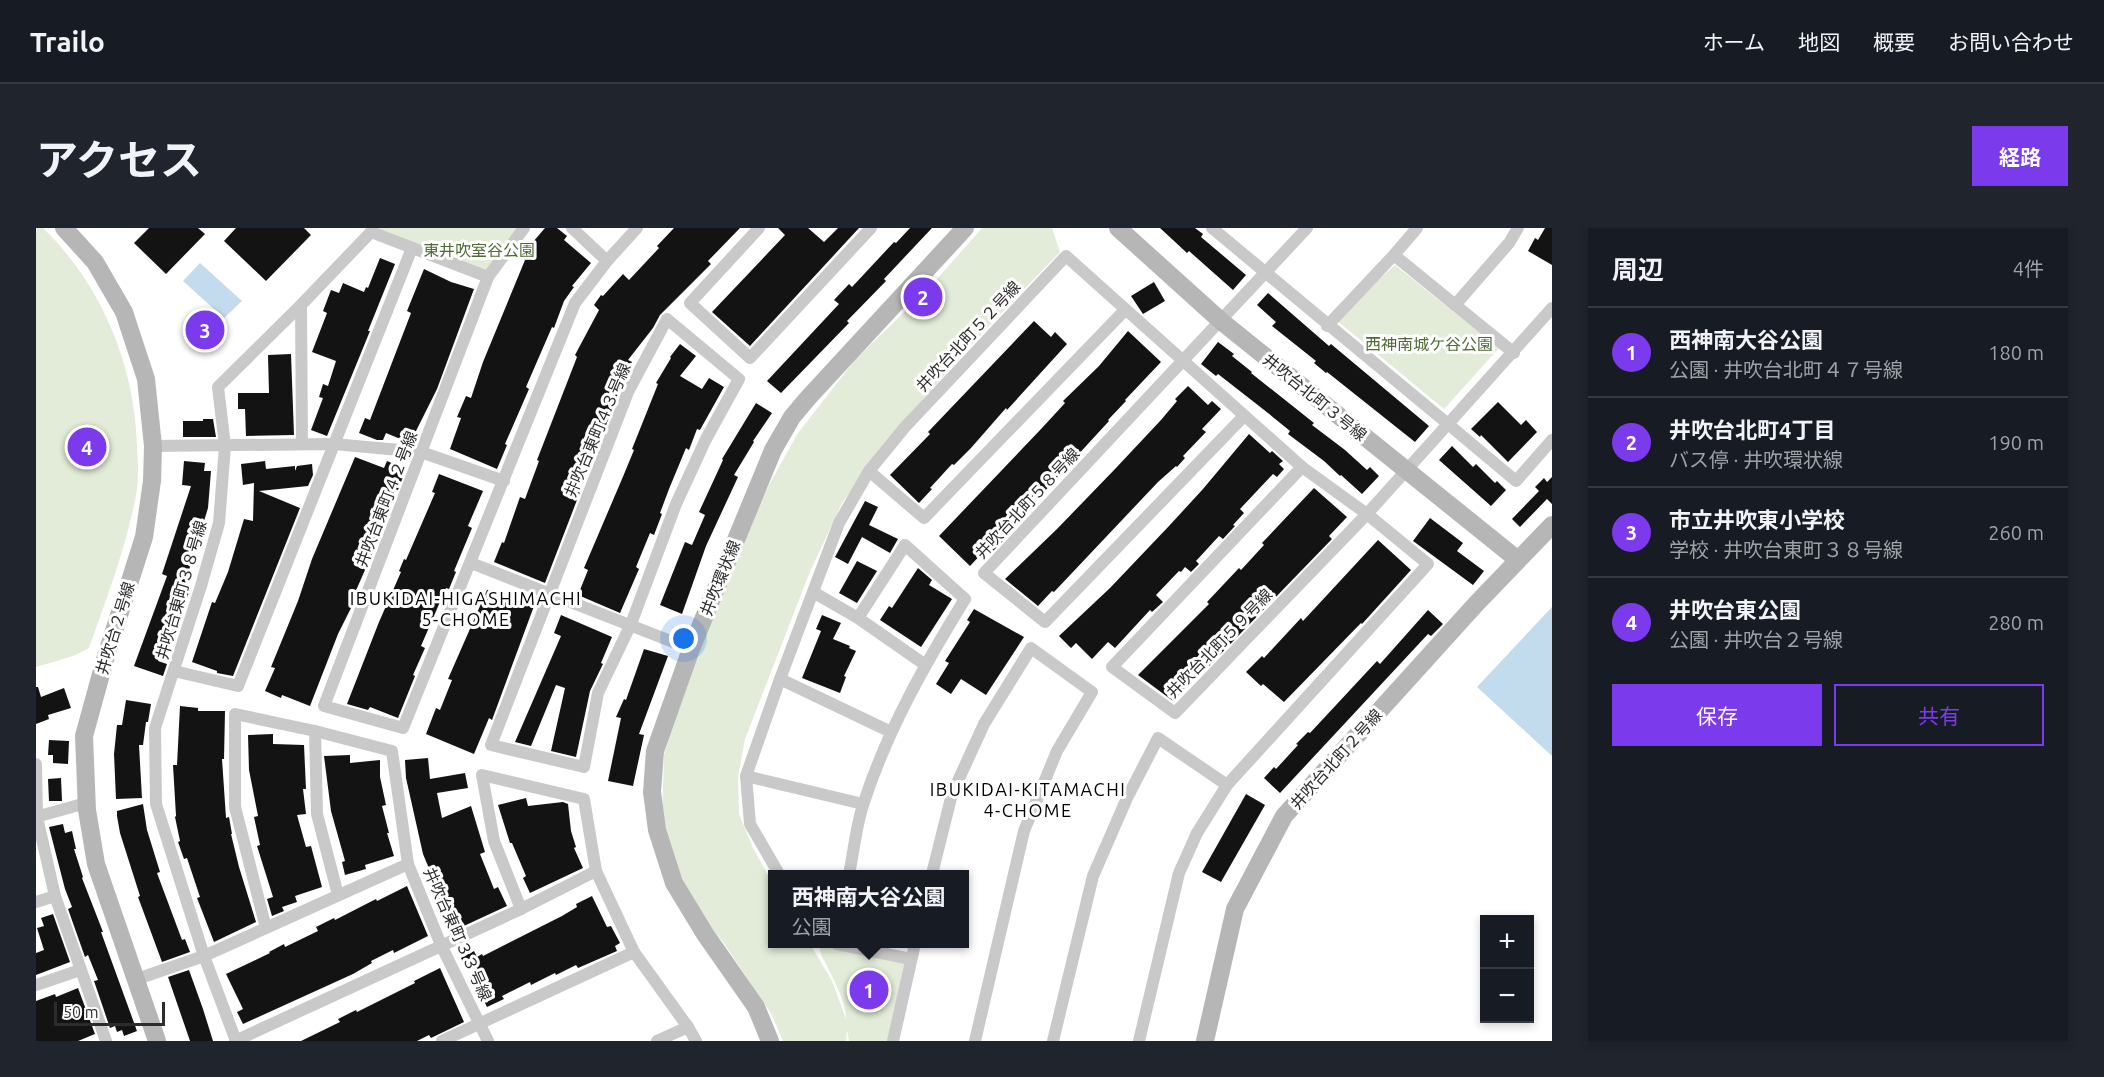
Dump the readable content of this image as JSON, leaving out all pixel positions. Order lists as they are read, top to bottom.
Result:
{
  "streets": {
    "street": [
      "井吹台北町５２号線",
      "井吹台北町３号線",
      "井吹台東町４３号線",
      "井吹台東町４２号線",
      "井吹台北町５８号線",
      "井吹環状線",
      "井吹台東町３８号線",
      "井吹台２号線",
      "井吹台北町５９号線",
      "井吹台北町２号線",
      "井吹台東町３３号線"
    ]
  },
  "crossings": [
    ["井吹台北町５２号線", "井吹台北町５８号線"],
    ["井吹台北町５２号線", "井吹台北町５９号線"],
    ["井吹台北町３号線", "井吹台北町５８号線"],
    ["井吹台北町３号線", "井吹台北町５９号線"],
    ["井吹台北町３号線", "井吹台北町２号線"],
    ["井吹台東町４２号線", "井吹台東町３８号線"]
  ],
  "districts": ["IBUKIDAI-HIGASHIMACHI 5-CHOME", "IBUKIDAI-KITAMACHI 4-CHOME"],
  "parks": ["東井吹室谷公園", "西神南城ケ谷公園"],
  "scale_bar": "50 m",
  "page": {
    "header": "Trailo",
    "nav": [
      "ホーム",
      "地図",
      "概要",
      "お問い合わせ"
    ],
    "title": "アクセス",
    "buttons": [
      "経路",
      ["保存", "共有"]
    ],
    "heading": ["周辺", "4件"],
    "pins": [
      "2",
      "3",
      "4",
      "1"
    ],
    "list": [
      {
        "mark": "1",
        "name": "西神南大谷公園",
        "note": "公園 · 井吹台北町４７号線",
        "value": "180 m"
      },
      {
        "mark": "2",
        "name": "井吹台北町4丁目",
        "note": "バス停 · 井吹環状線",
        "value": "190 m"
      },
      {
        "mark": "3",
        "name": "市立井吹東小学校",
        "note": "学校 · 井吹台東町３８号線",
        "value": "260 m"
      },
      {
        "mark": "4",
        "name": "井吹台東公園",
        "note": "公園 · 井吹台２号線",
        "value": "280 m"
      }
    ],
    "popup": ["西神南大谷公園", "公園"],
    "map_buttons": ["+", "−"],
    "scale": "50 m"
  }
}
